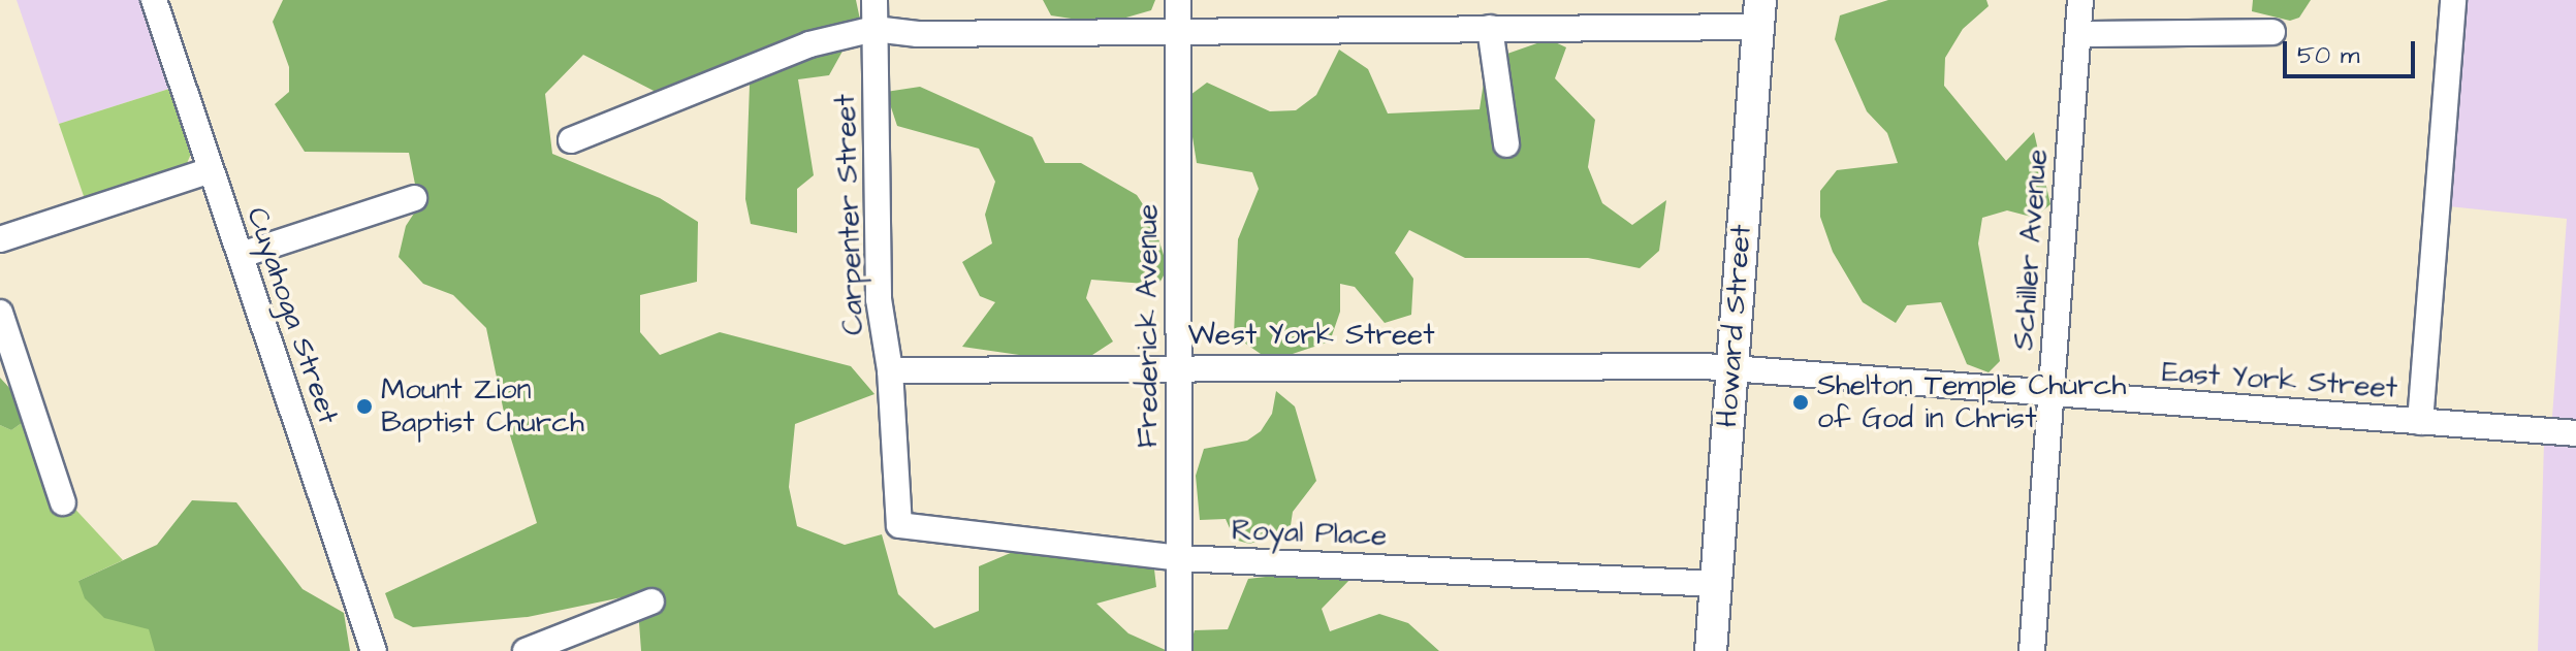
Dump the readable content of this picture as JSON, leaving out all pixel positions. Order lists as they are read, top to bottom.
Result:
{
  "streets": {
    "main road": ["Howard Street"],
    "street": [
      "Carpenter Street",
      "Schiller Avenue",
      "Cuyahoga Street",
      "Frederick Avenue",
      "West York Street",
      "East York Street",
      "Royal Place"
    ]
  },
  "crossings": [
    ["Carpenter Street", "West York Street"],
    ["Carpenter Street", "Royal Place"],
    ["Schiller Avenue", "East York Street"],
    ["Frederick Avenue", "West York Street"],
    ["Frederick Avenue", "Royal Place"],
    ["Howard Street", "West York Street"],
    ["Howard Street", "East York Street"],
    ["Howard Street", "Royal Place"],
    ["West York Street", "East York Street"]
  ],
  "places": ["Shelton Temple Church of God in Christ", "Mount Zion Baptist Church"],
  "scale_bar": "50 m"
}
